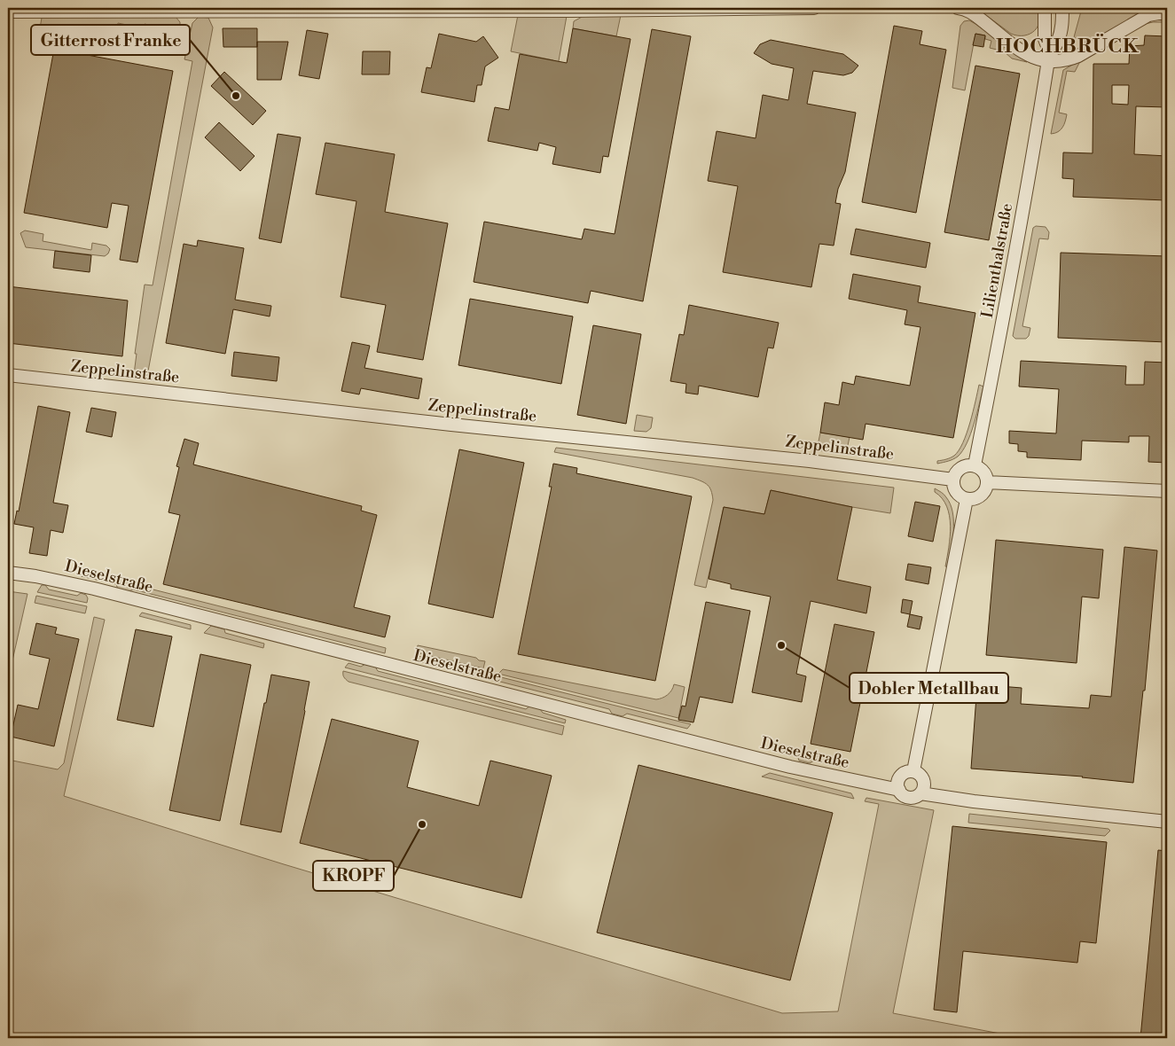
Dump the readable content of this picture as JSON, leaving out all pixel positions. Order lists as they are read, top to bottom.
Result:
{
  "streets": {
    "street": ["Lilienthalstraße", "Zeppelinstraße", "Dieselstraße"]
  },
  "crossings": [
    ["Lilienthalstraße", "Zeppelinstraße"]
  ],
  "districts": ["HOCHBRÜCK"],
  "places": ["Gitterrost Franke", "Dobler Metallbau", "KROPF"]
}
